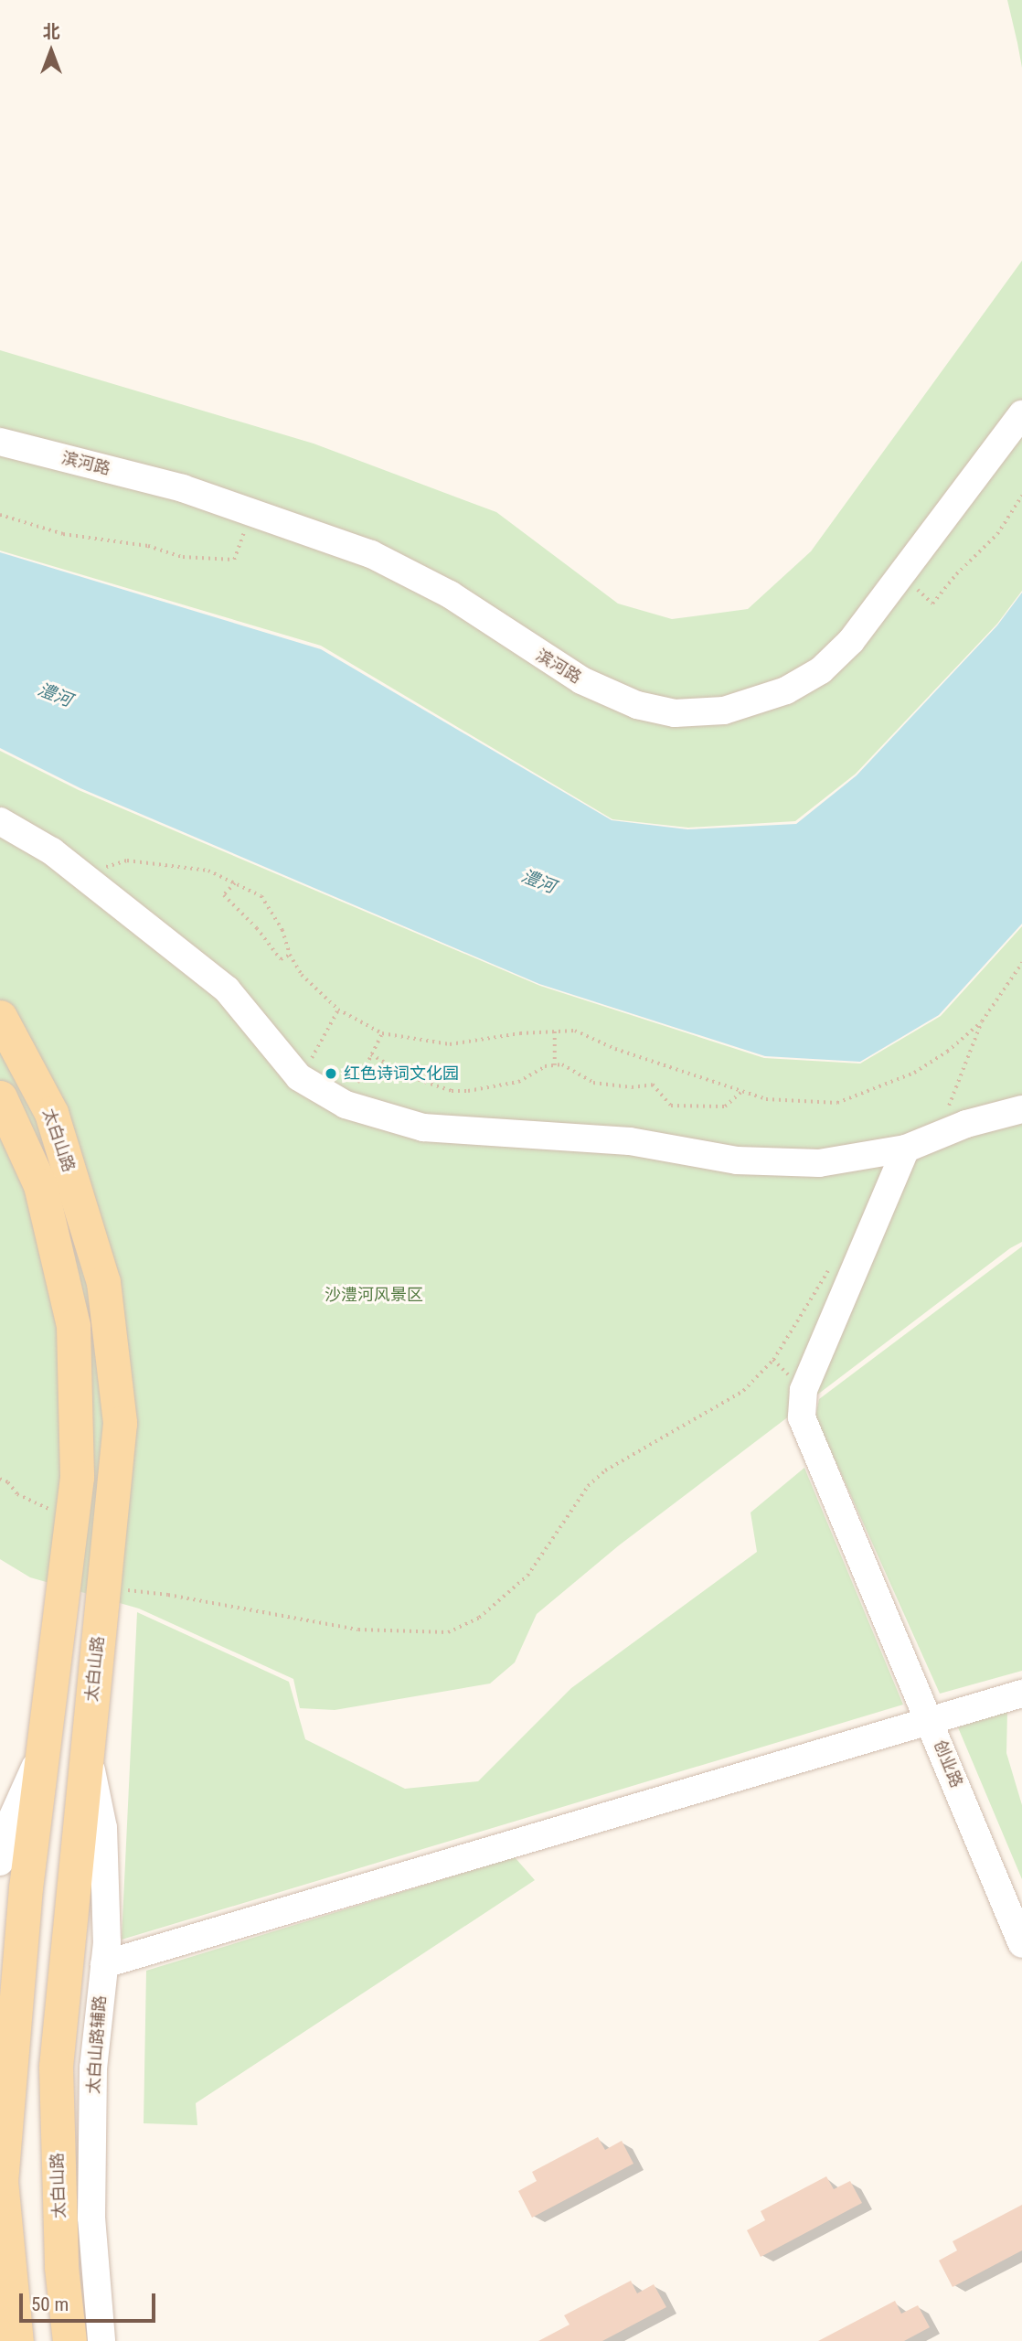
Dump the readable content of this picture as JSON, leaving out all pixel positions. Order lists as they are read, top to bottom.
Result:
{
  "streets": {
    "main road": ["太白山路"],
    "street": ["滨河路", "创业路", "太白山路辅路"]
  },
  "crossings": [
    ["太白山路", "太白山路辅路"]
  ],
  "water": ["澧河"],
  "parks": ["沙澧河风景区"],
  "places": ["红色诗词文化园"],
  "scale_bar": "50 m",
  "north": "top"
}
